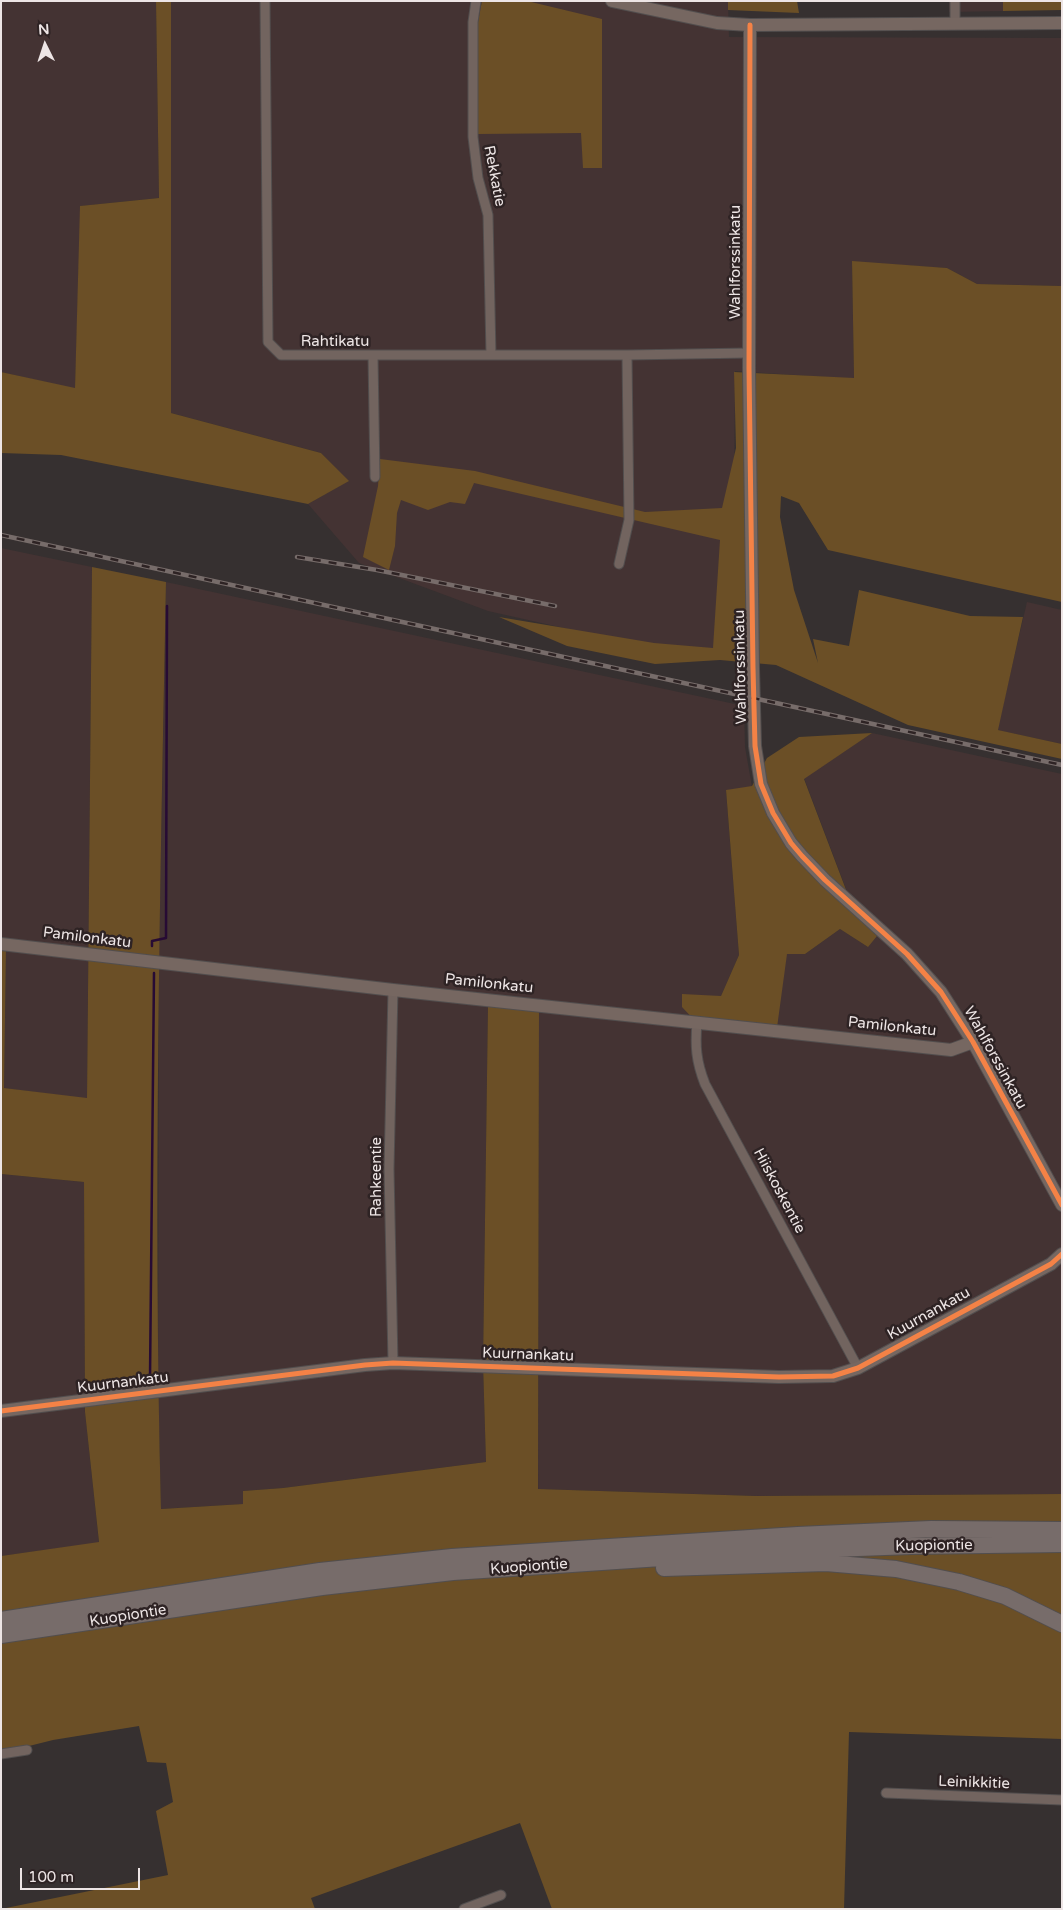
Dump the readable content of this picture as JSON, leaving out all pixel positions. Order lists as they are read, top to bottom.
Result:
{
  "streets": {
    "highway": ["Kuopiontie"],
    "street": [
      "Rekkatie",
      "Wahlforssinkatu",
      "Rahtikatu",
      "Pamilonkatu",
      "Rahkeentie",
      "Hiiskoskentie",
      "Kuurnankatu",
      "Leinikkitie"
    ]
  },
  "crossings": [
    ["Rekkatie", "Rahtikatu"],
    ["Wahlforssinkatu", "Rahtikatu"],
    ["Wahlforssinkatu", "Pamilonkatu"],
    ["Pamilonkatu", "Rahkeentie"],
    ["Pamilonkatu", "Hiiskoskentie"],
    ["Rahkeentie", "Kuurnankatu"],
    ["Hiiskoskentie", "Kuurnankatu"]
  ],
  "scale_bar": "100 m",
  "north": "top"
}
